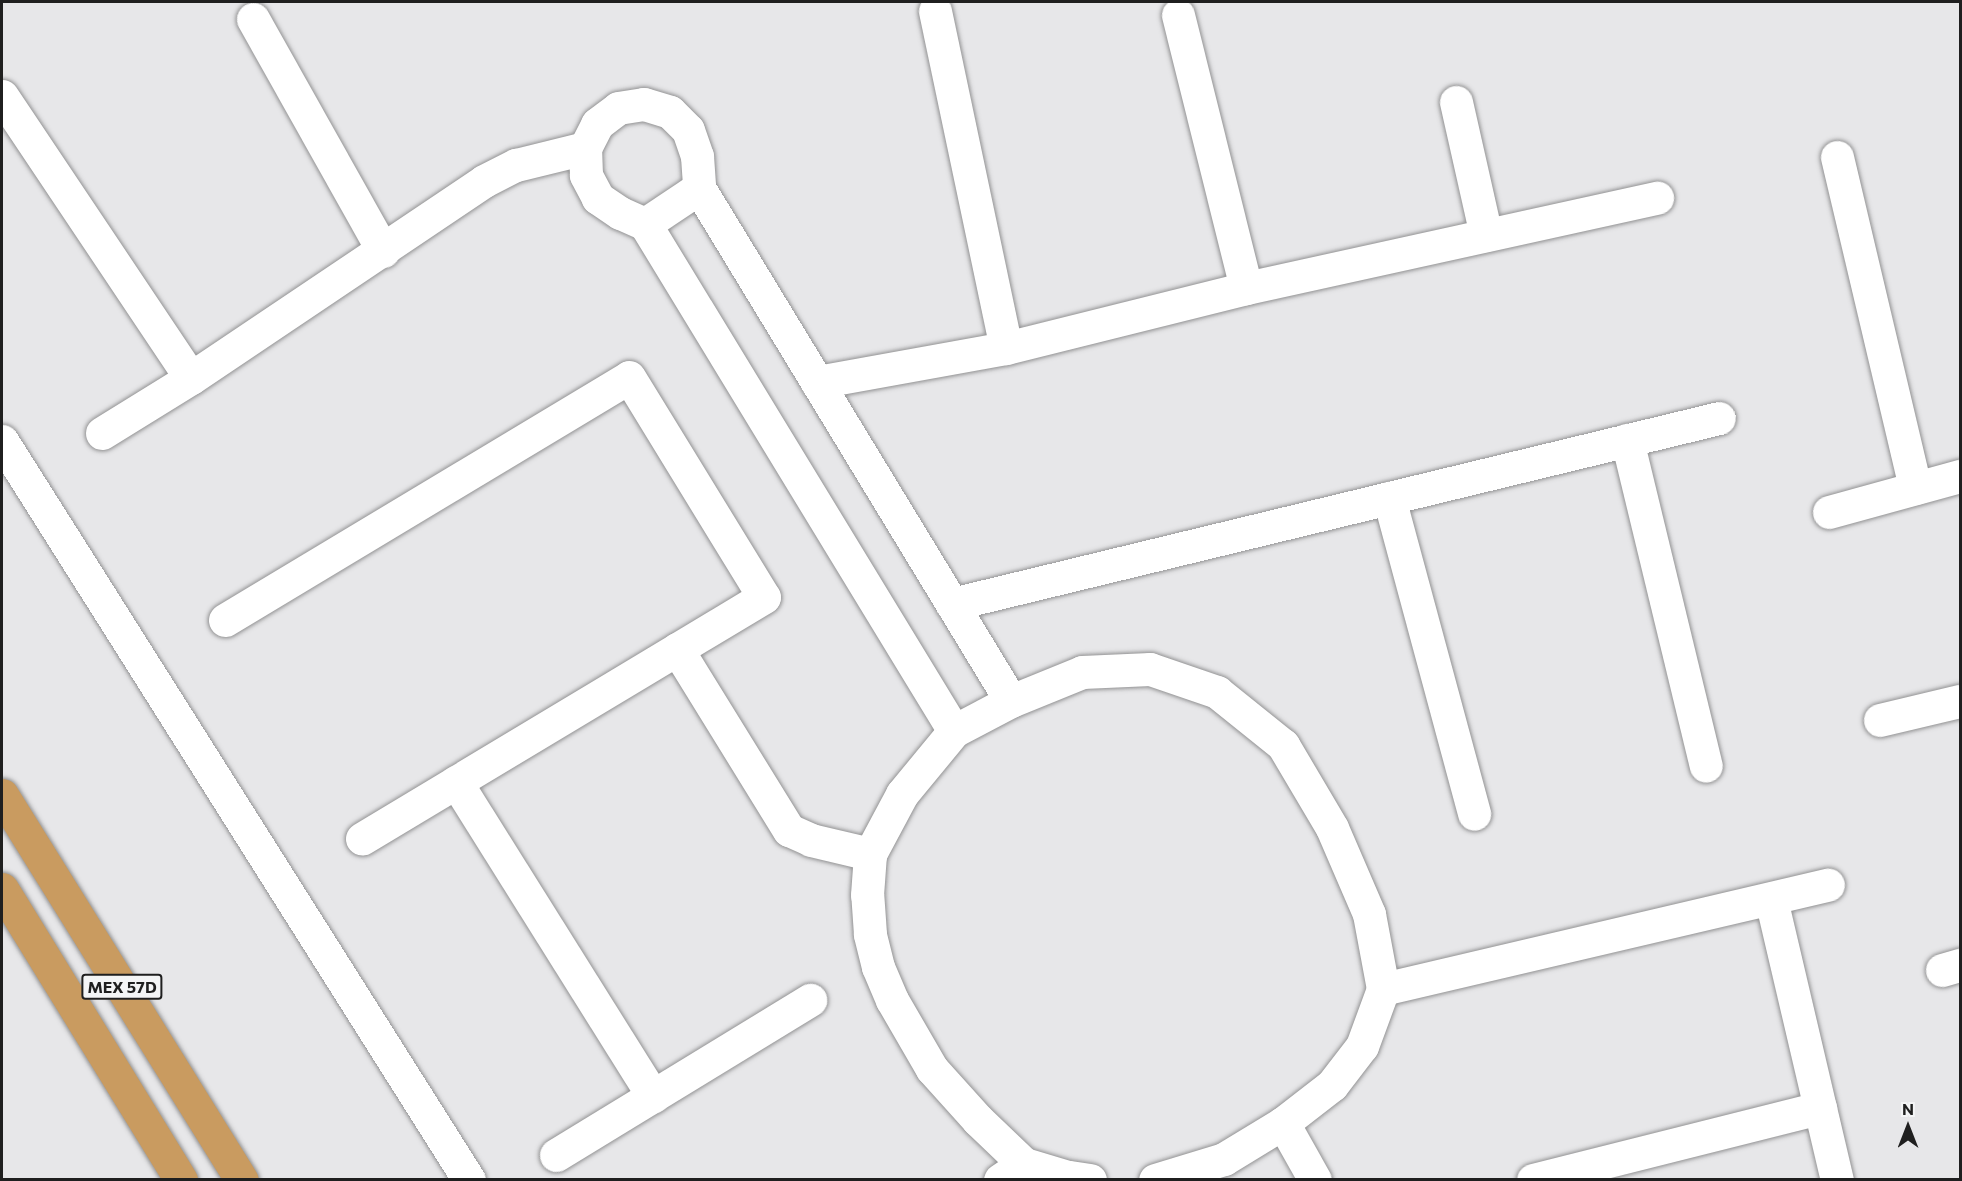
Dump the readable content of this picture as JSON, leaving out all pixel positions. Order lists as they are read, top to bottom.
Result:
{
  "streets": {
    "highway": ["MEX 57D"]
  },
  "north": "top"
}
